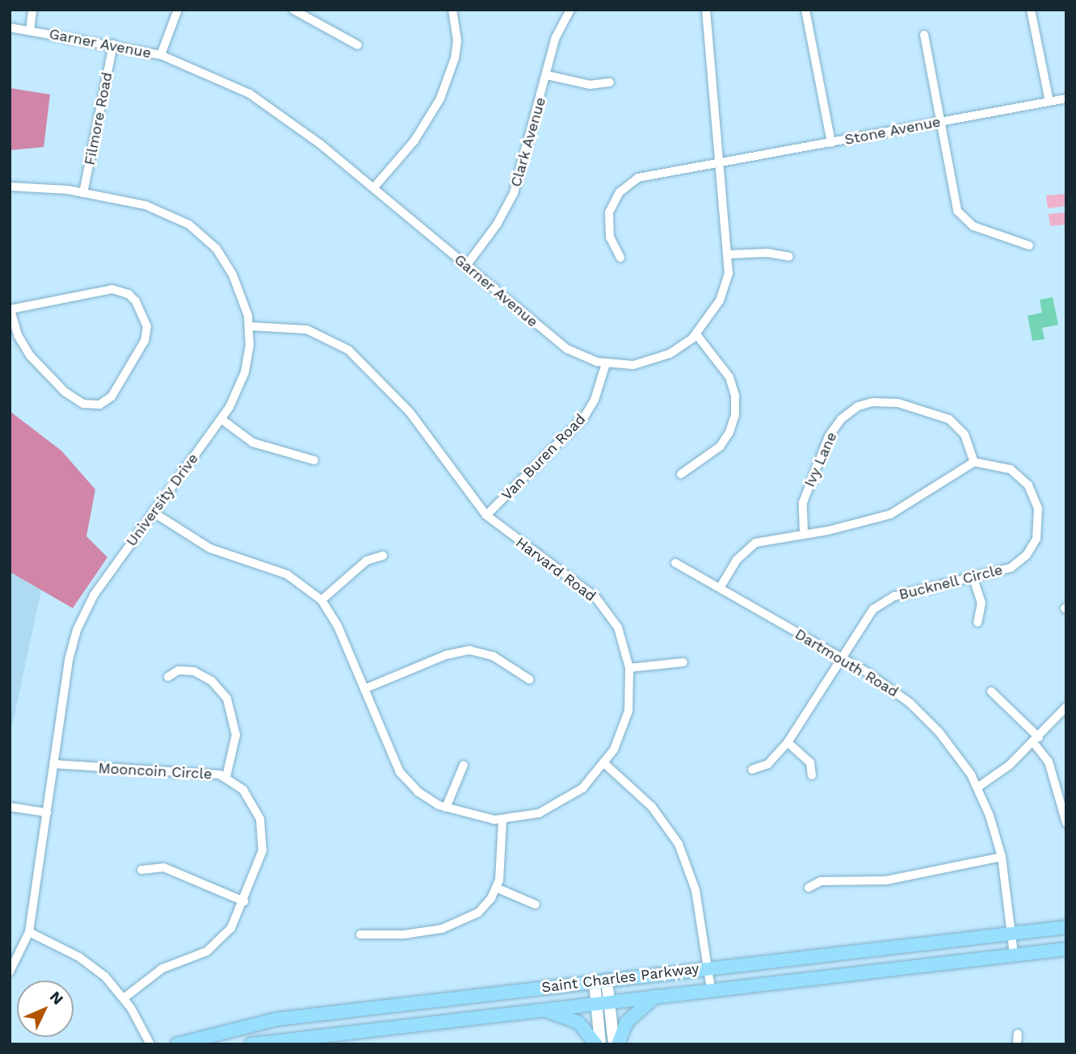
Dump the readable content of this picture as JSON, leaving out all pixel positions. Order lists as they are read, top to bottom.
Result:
{
  "streets": {
    "main road": ["Saint Charles Parkway"],
    "street": [
      "Garner Avenue",
      "Filmore Road",
      "Stone Avenue",
      "Clark Avenue",
      "Van Buren Road",
      "Ivy Lane",
      "University Drive",
      "Harvard Road",
      "Bucknell Circle",
      "Dartmouth Road",
      "Mooncoin Circle"
    ]
  },
  "crossings": [
    ["Garner Avenue", "Filmore Road"],
    ["Garner Avenue", "Stone Avenue"],
    ["Garner Avenue", "Clark Avenue"],
    ["Garner Avenue", "Van Buren Road"],
    ["Filmore Road", "University Drive"],
    ["Van Buren Road", "Harvard Road"],
    ["Ivy Lane", "Bucknell Circle"],
    ["University Drive", "Harvard Road"],
    ["University Drive", "Mooncoin Circle"],
    ["Bucknell Circle", "Dartmouth Road"],
    ["Dartmouth Road", "Saint Charles Parkway"]
  ],
  "north": "top right"
}
